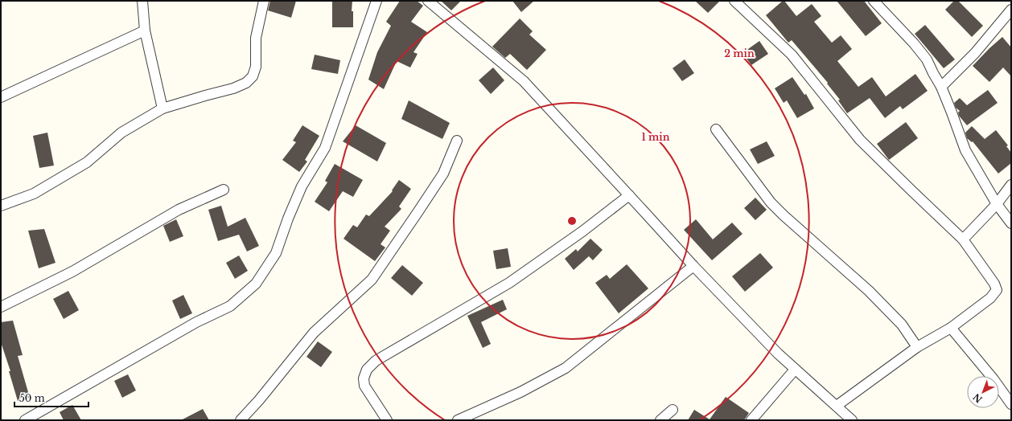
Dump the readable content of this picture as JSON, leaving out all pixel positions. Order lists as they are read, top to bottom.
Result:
{
  "scale_bar": "50 m",
  "north": "bottom left",
  "rings": ["2 min", "1 min"]
}
